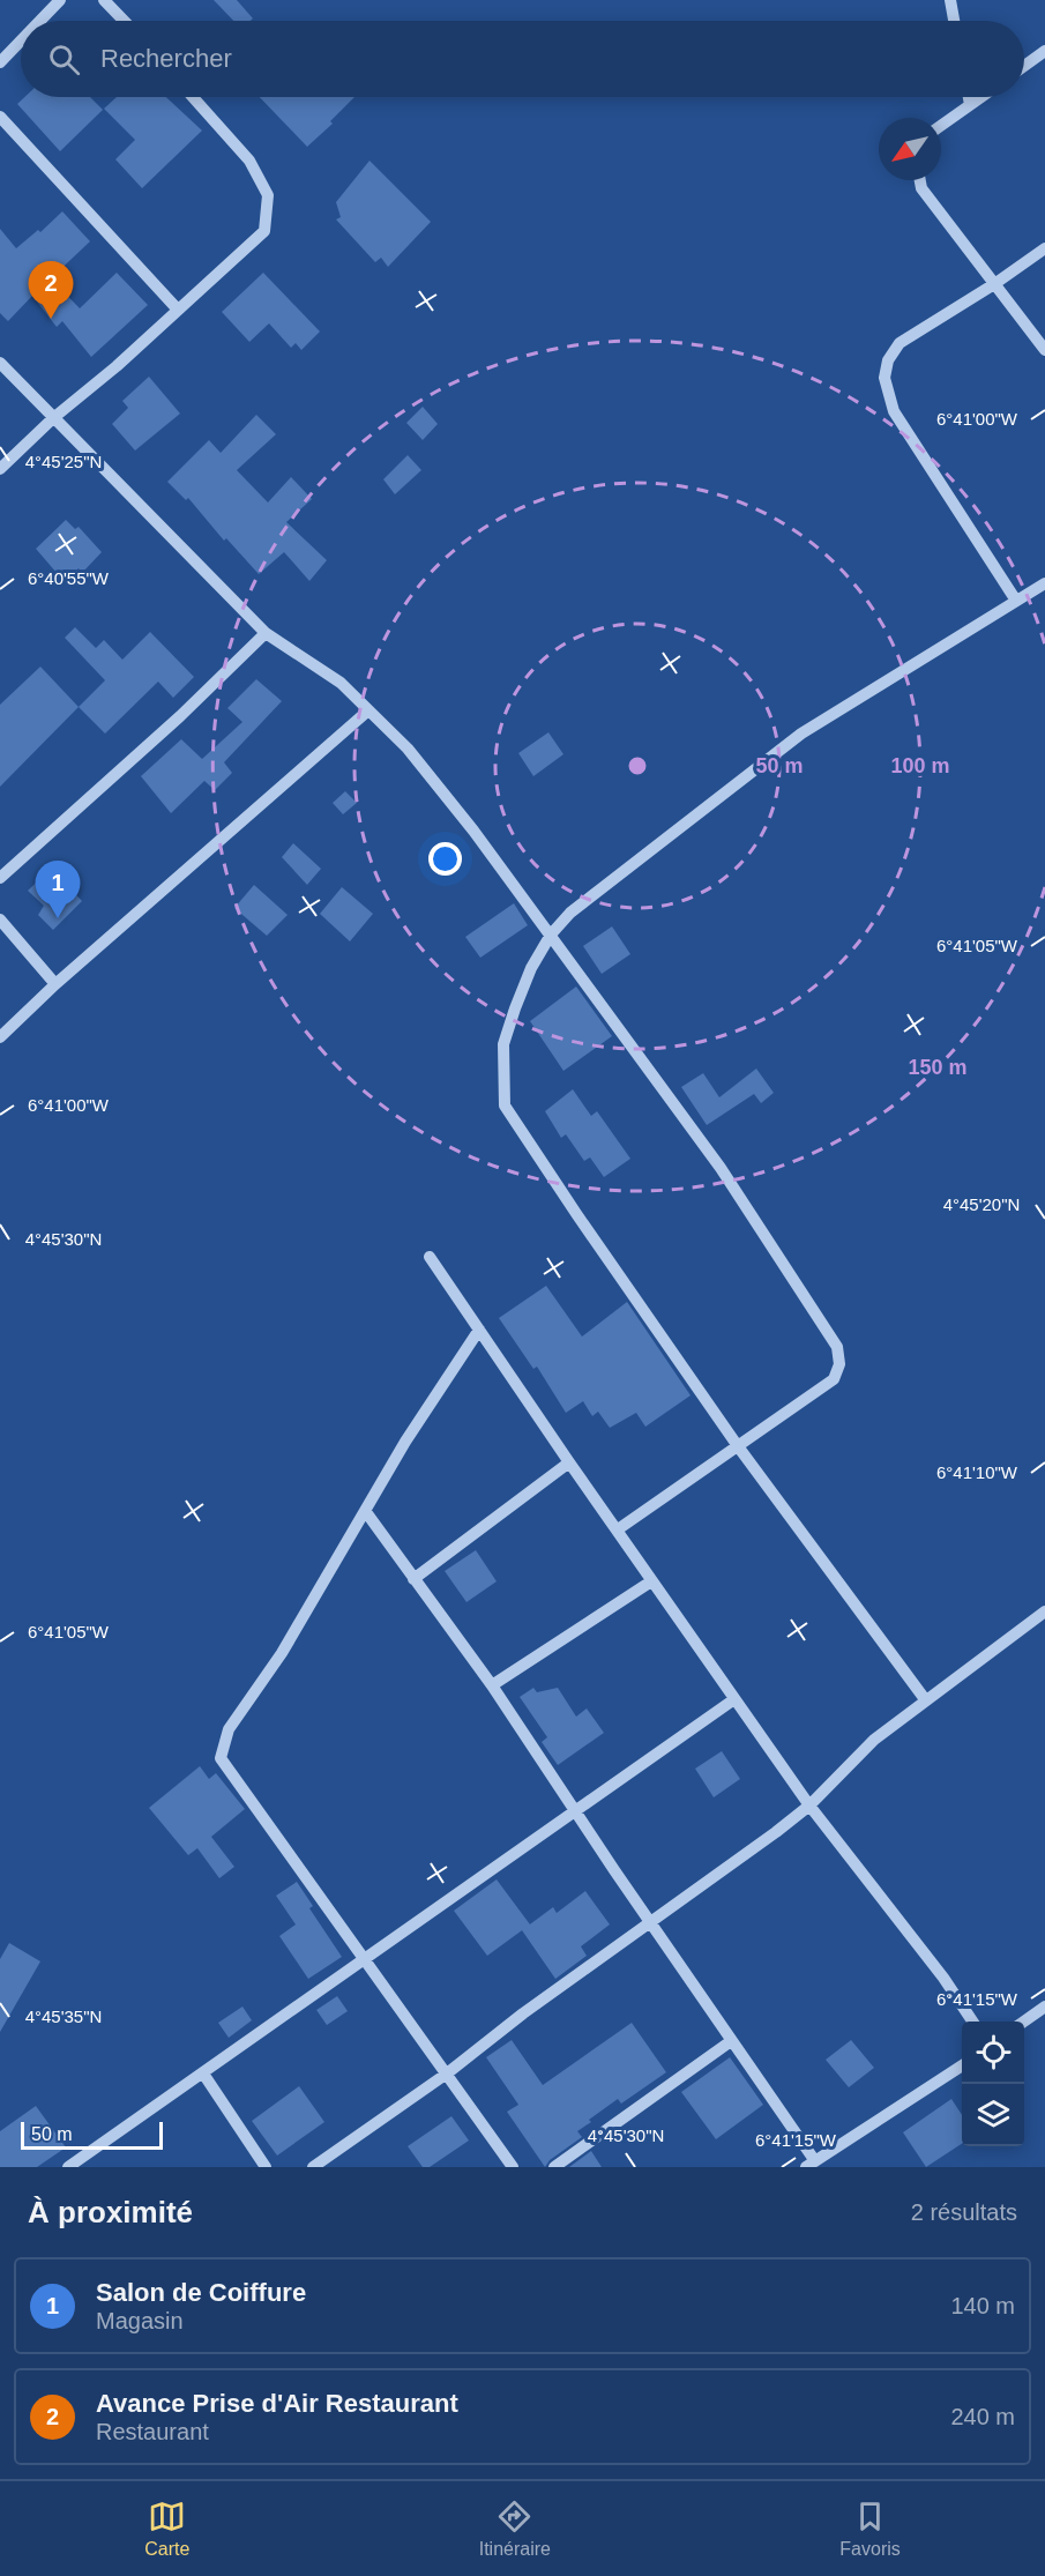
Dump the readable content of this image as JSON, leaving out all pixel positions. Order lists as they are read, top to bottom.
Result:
{
  "scale_bar": "50 m",
  "north": "bottom left",
  "page": {
    "search": "Rechercher",
    "pins": ["2", "1"],
    "scale": "50 m",
    "heading": ["À proximité", "2 résultats"],
    "list": [
      {
        "mark": "1",
        "name": "Salon de Coiffure",
        "note": "Magasin",
        "value": "140 m"
      },
      {
        "mark": "2",
        "name": "Avance Prise d'Air Restaurant",
        "note": "Restaurant",
        "value": "240 m"
      }
    ],
    "nav": ["Carte", "Itinéraire", "Favoris"]
  },
  "coordinates": [
    "6°41'00\"W",
    "4°45'25\"N",
    "6°40'55\"W",
    "6°41'05\"W",
    "4°45'20\"N",
    "4°45'30\"N",
    "6°41'10\"W",
    "6°41'15\"W",
    "4°45'35\"N"
  ],
  "rings": ["50 m", "100 m", "150 m"]
}
